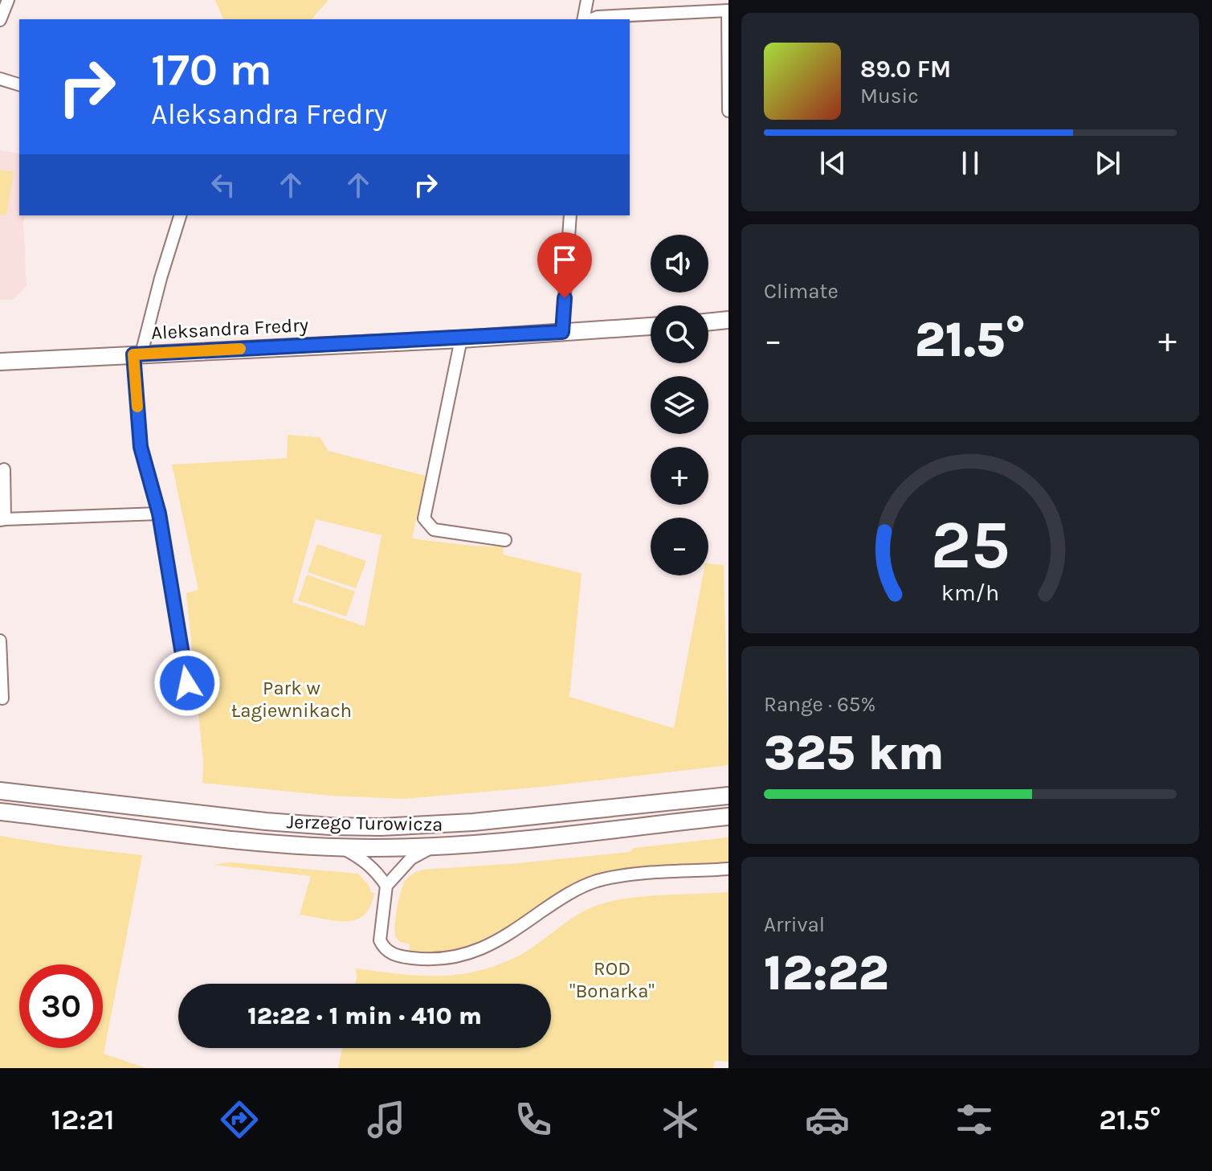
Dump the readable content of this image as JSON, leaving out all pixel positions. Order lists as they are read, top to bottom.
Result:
{
  "streets": {
    "main road": ["Aleksandra Fredry", "Jerzego Turowicza"]
  },
  "parks": ["Park w Łagiewnikach", "ROD \"Bonarka\""],
  "page": {
    "turn": ["170 m", "Aleksandra Fredry"],
    "song": ["89.0 FM", "Music"],
    "tile": [
      "Climate",
      ["Range · 65%", "325 km"],
      ["Arrival", "12:22"]
    ],
    "map_buttons": ["+", "−"],
    "heat": ["−", "21.5°", "+"],
    "limit": "30",
    "trip": "12:22 · 1 min · 410 m",
    "tabs": ["12:21", "21.5°"],
    "gauge": ["25", "km/h"]
  }
}
